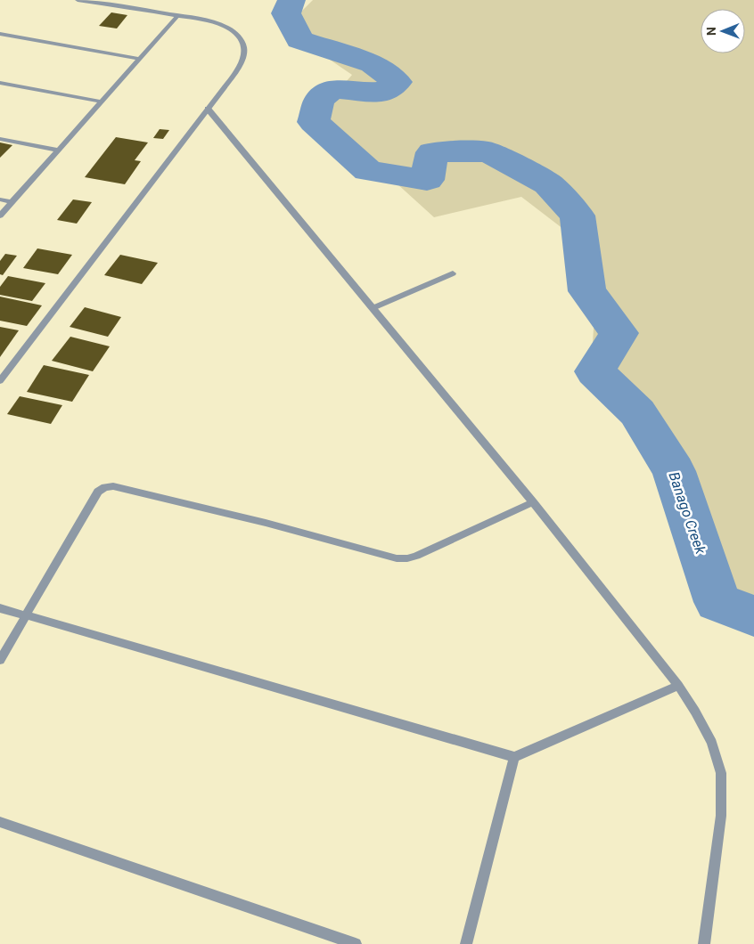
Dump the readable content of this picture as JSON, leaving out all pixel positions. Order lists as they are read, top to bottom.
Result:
{
  "water": ["Banago Creek"],
  "north": "left"
}
